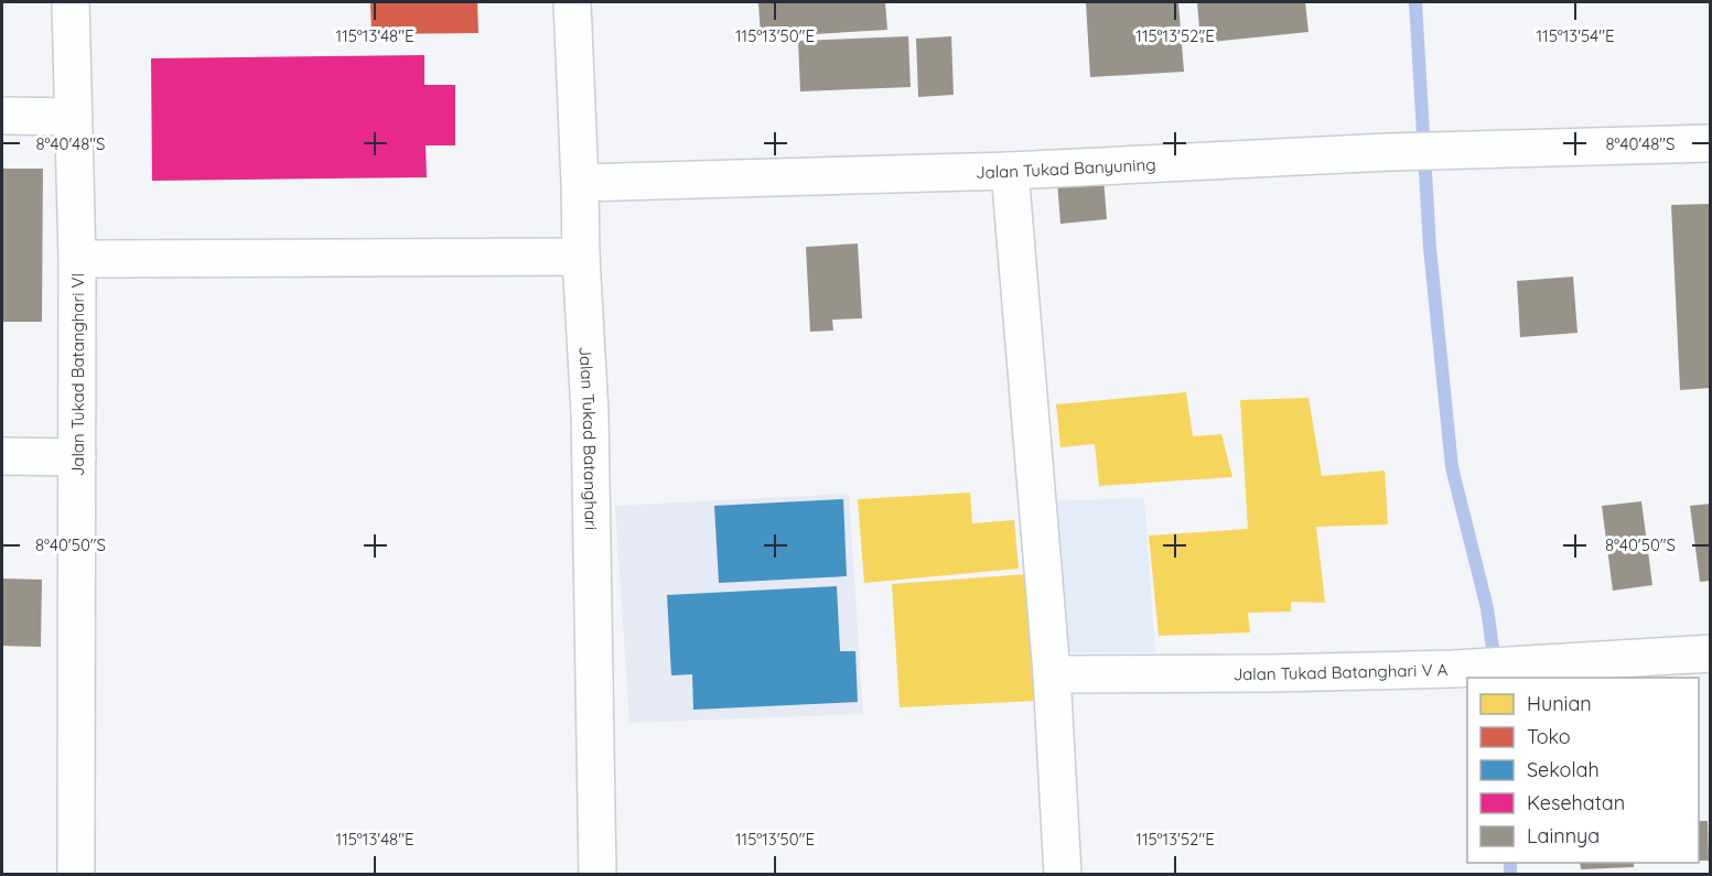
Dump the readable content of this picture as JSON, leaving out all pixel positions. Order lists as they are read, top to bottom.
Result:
{
  "streets": {
    "street": [
      "Jalan Tukad Banyuning",
      "Jalan Tukad Batanghari VI",
      "Jalan Tukad Batanghari",
      "Jalan Tukad Batanghari V A"
    ]
  },
  "crossings": [
    ["Jalan Tukad Banyuning", "Jalan Tukad Batanghari"],
    ["Jalan Tukad Batanghari VI", "Jalan Tukad Batanghari"]
  ],
  "legend": [
    "Hunian",
    "Toko",
    "Sekolah",
    "Kesehatan",
    "Lainnya"
  ],
  "coordinates": [
    "115°13'48\"E",
    "115°13'50\"E",
    "115°13'52\"E",
    "115°13'54\"E",
    "8°40'48\"S",
    "8°40'50\"S"
  ]
}
